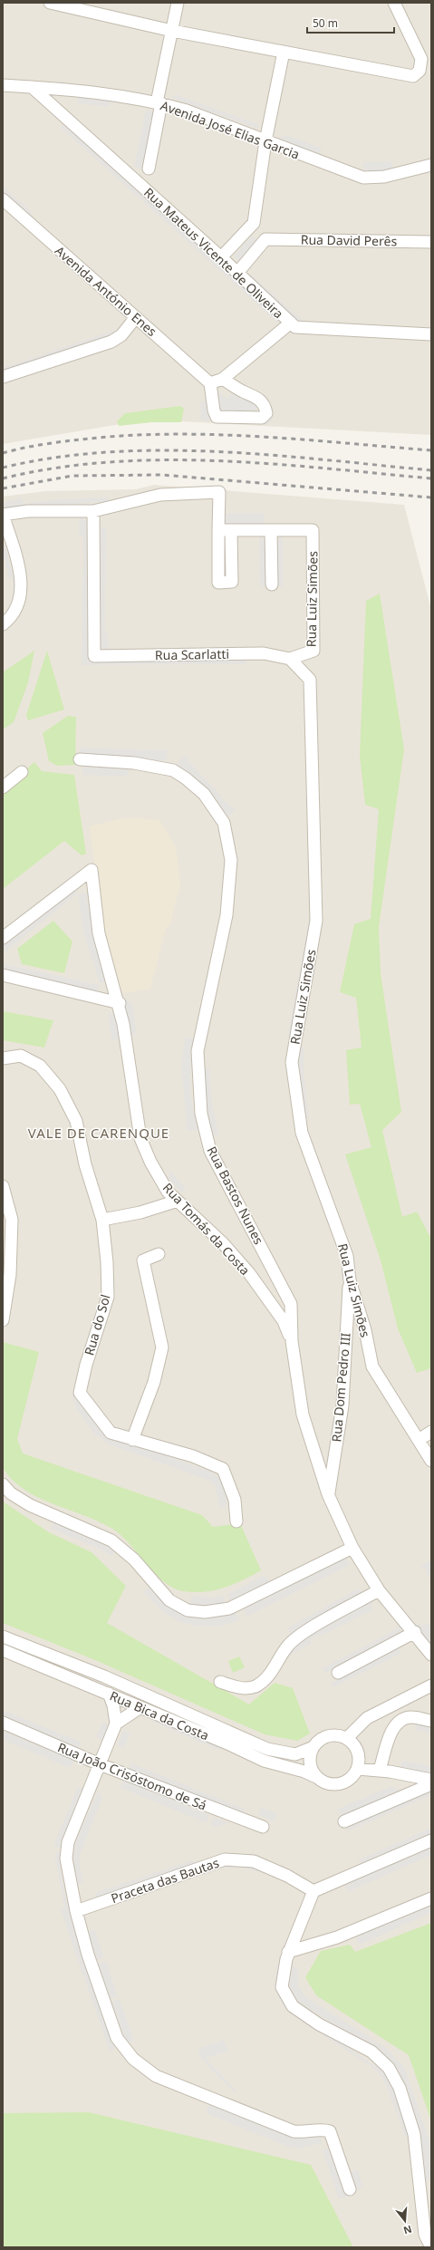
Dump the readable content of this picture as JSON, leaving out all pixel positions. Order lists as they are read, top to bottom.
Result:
{
  "streets": {
    "street": [
      "Avenida José Elias Garcia",
      "Rua David Perês",
      "Rua Mateus Vicente de Oliveira",
      "Avenida António Enes",
      "Rua Luiz Simões",
      "Rua Scarlatti",
      "Rua Bastos Nunes",
      "Rua Tomás da Costa",
      "Rua do Sol",
      "Rua Dom Pedro III",
      "Rua Bica da Costa",
      "Rua João Crisóstomo de Sá",
      "Praceta das Bautas"
    ]
  },
  "crossings": [
    ["Avenida José Elias Garcia", "Rua Mateus Vicente de Oliveira"],
    ["Rua Luiz Simões", "Rua Scarlatti"],
    ["Rua Luiz Simões", "Rua Dom Pedro III"],
    ["Rua Bastos Nunes", "Rua Tomás da Costa"],
    ["Rua Bastos Nunes", "Rua Dom Pedro III"]
  ],
  "districts": ["VALE DE CARENQUE"],
  "scale_bar": "50 m",
  "north": "bottom"
}
